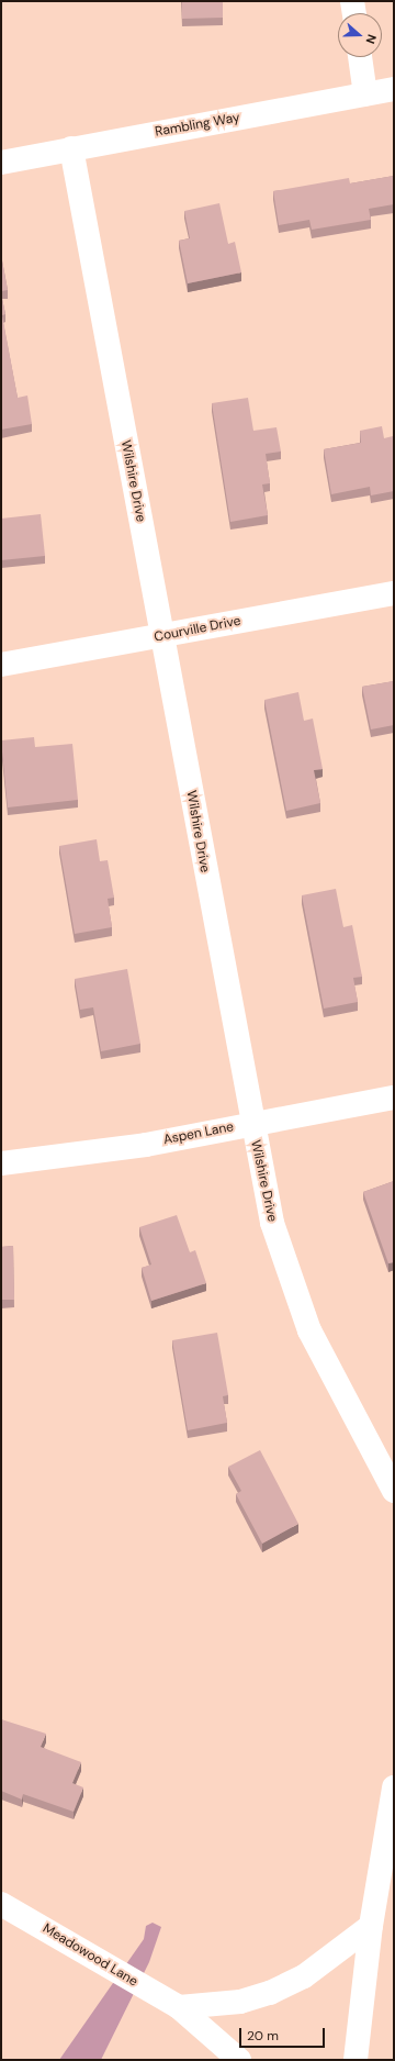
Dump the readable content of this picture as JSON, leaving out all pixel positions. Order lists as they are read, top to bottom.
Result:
{
  "streets": {
    "street": [
      "Rambling Way",
      "Wilshire Drive",
      "Courville Drive",
      "Aspen Lane",
      "Meadowood Lane"
    ]
  },
  "crossings": [
    ["Rambling Way", "Wilshire Drive"],
    ["Wilshire Drive", "Courville Drive"],
    ["Wilshire Drive", "Aspen Lane"]
  ],
  "scale_bar": "20 m",
  "north": "right"
}
